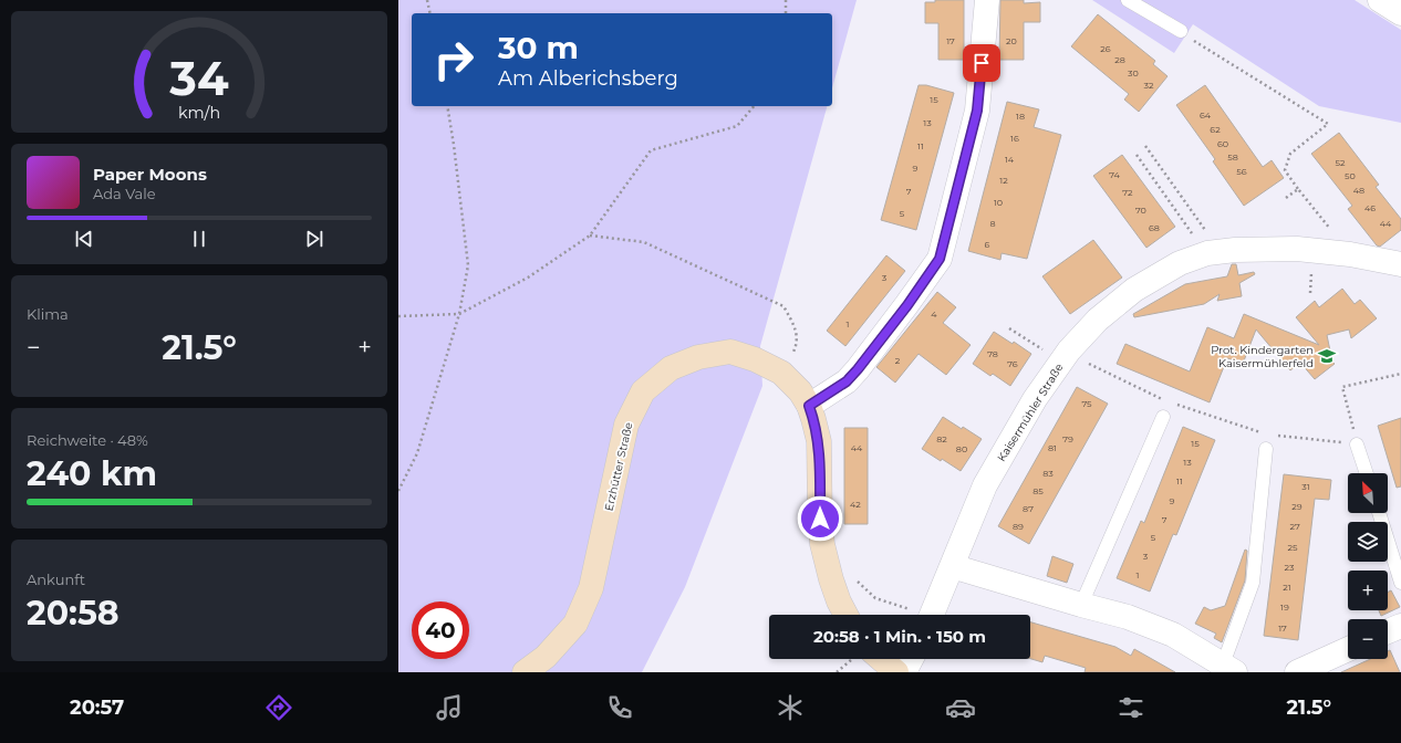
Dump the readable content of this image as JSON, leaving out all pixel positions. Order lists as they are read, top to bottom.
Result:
{
  "streets": {
    "street": ["Kaisermühler Straße", "Erzhütter Straße"]
  },
  "places": {
    "school or university": ["Prot. Kindergarten Kaisermühlerfeld"]
  },
  "house_numbers": [
    "17",
    "20",
    "26",
    "28",
    "30",
    "32",
    "15",
    "64",
    "18",
    "13",
    "62",
    "16",
    "60",
    "11",
    "58",
    "14",
    "52",
    "9",
    "56",
    "74",
    "50",
    "12",
    "48",
    "7",
    "72",
    "10",
    "46",
    "70",
    "5",
    "8",
    "44",
    "68",
    "6",
    "3",
    "4",
    "1",
    "78",
    "2",
    "76",
    "75",
    "82",
    "79",
    "15",
    "44",
    "81",
    "80",
    "13",
    "83",
    "11",
    "31",
    "85",
    "9",
    "42",
    "29",
    "87",
    "7",
    "89",
    "27",
    "5",
    "25",
    "3",
    "23",
    "1",
    "21",
    "19",
    "17"
  ],
  "north": "top left",
  "page": {
    "turn": ["30 m", "Am Alberichsberg"],
    "song": ["Paper Moons", "Ada Vale"],
    "tile": [
      "Klima",
      ["Reichweite · 48%", "240 km"],
      ["Ankunft", "20:58"]
    ],
    "heat": ["−", "21.5°", "+"],
    "map_buttons": ["+", "−"],
    "limit": "40",
    "trip": "20:58 · 1 Min. · 150 m",
    "tabs": ["20:57", "21.5°"],
    "gauge": ["34", "km/h"]
  }
}
